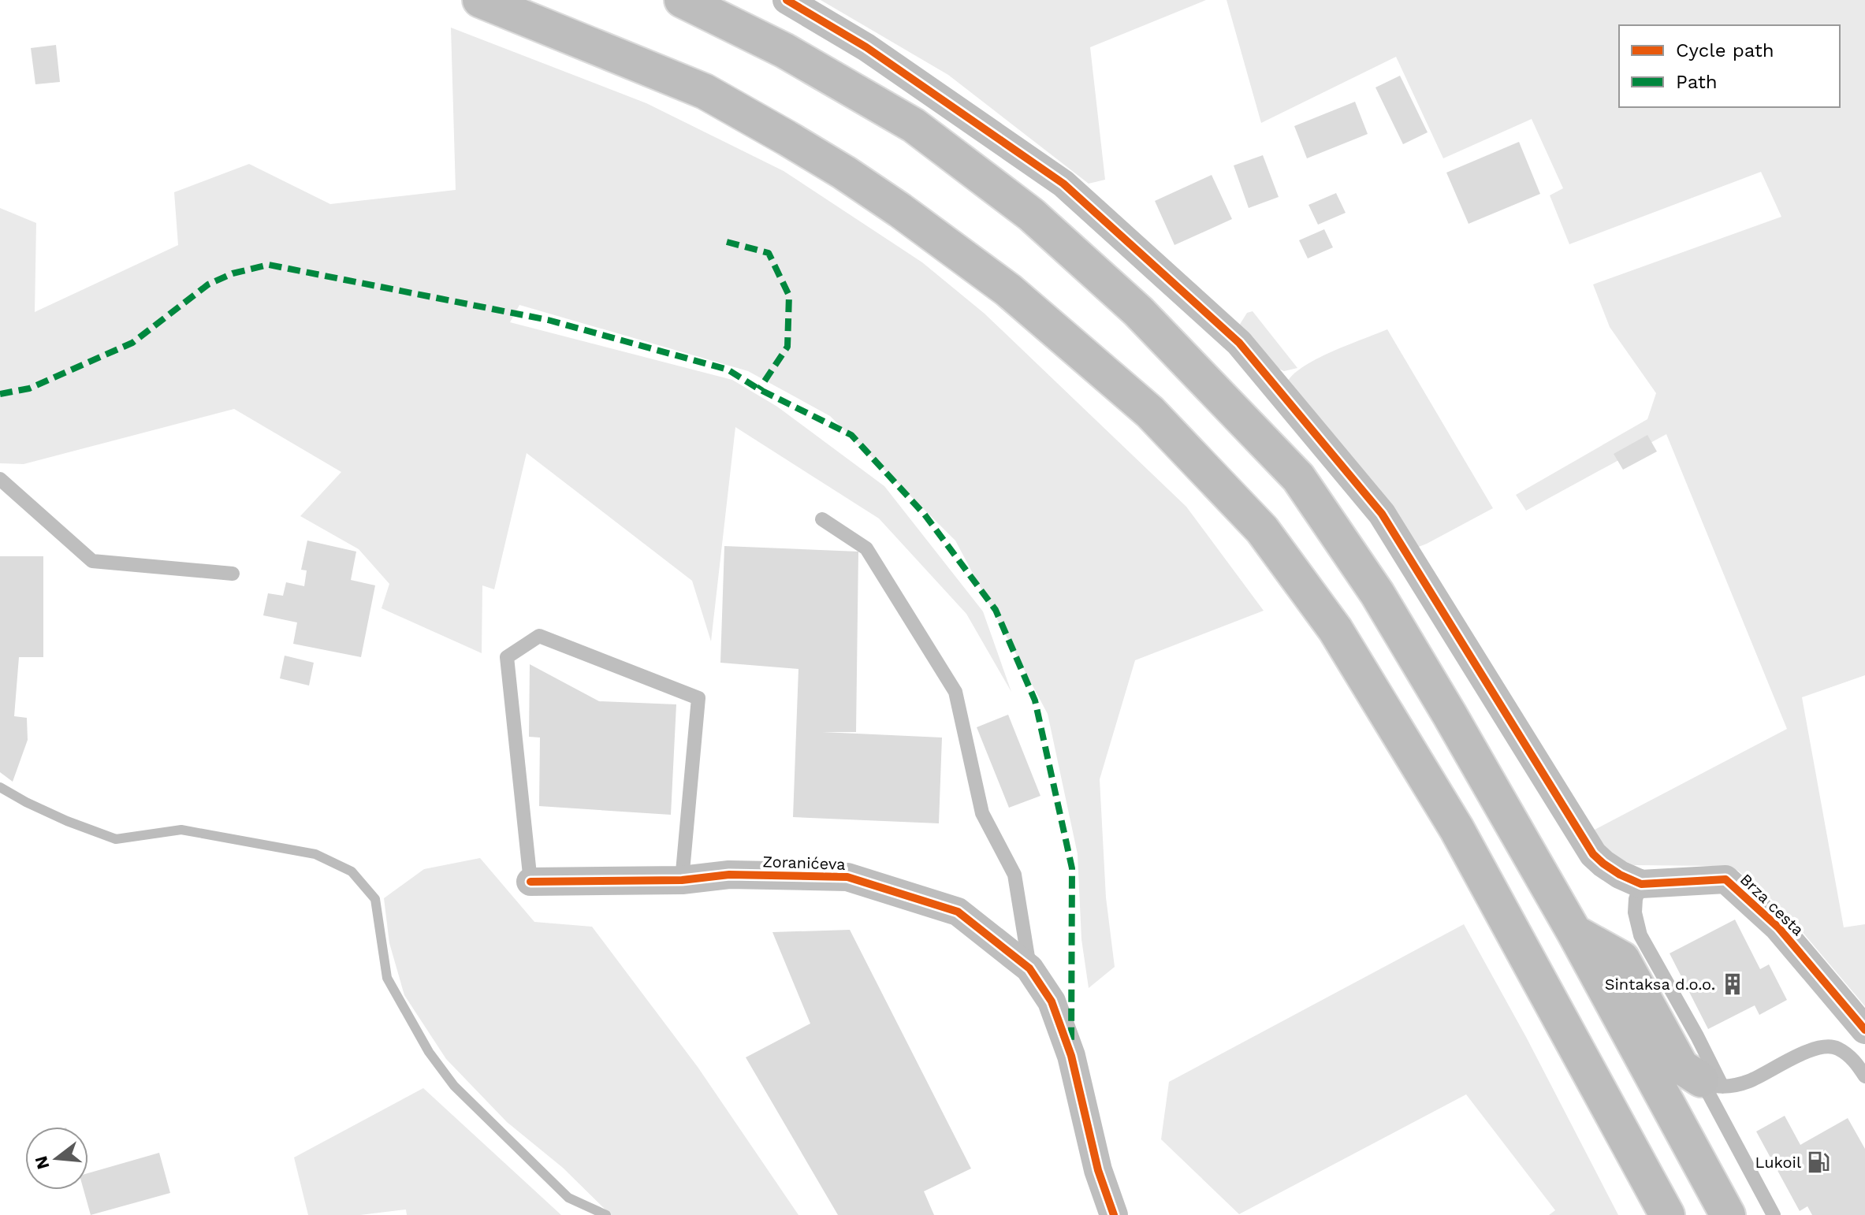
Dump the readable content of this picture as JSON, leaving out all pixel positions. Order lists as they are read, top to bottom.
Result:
{
  "streets": {
    "street": ["Zoranićeva", "Brza cesta"]
  },
  "places": {
    "building": ["Sintaksa d.o.o."],
    "fuel station": ["Lukoil"]
  },
  "legend": ["Cycle path", "Path"],
  "north": "left"
}
